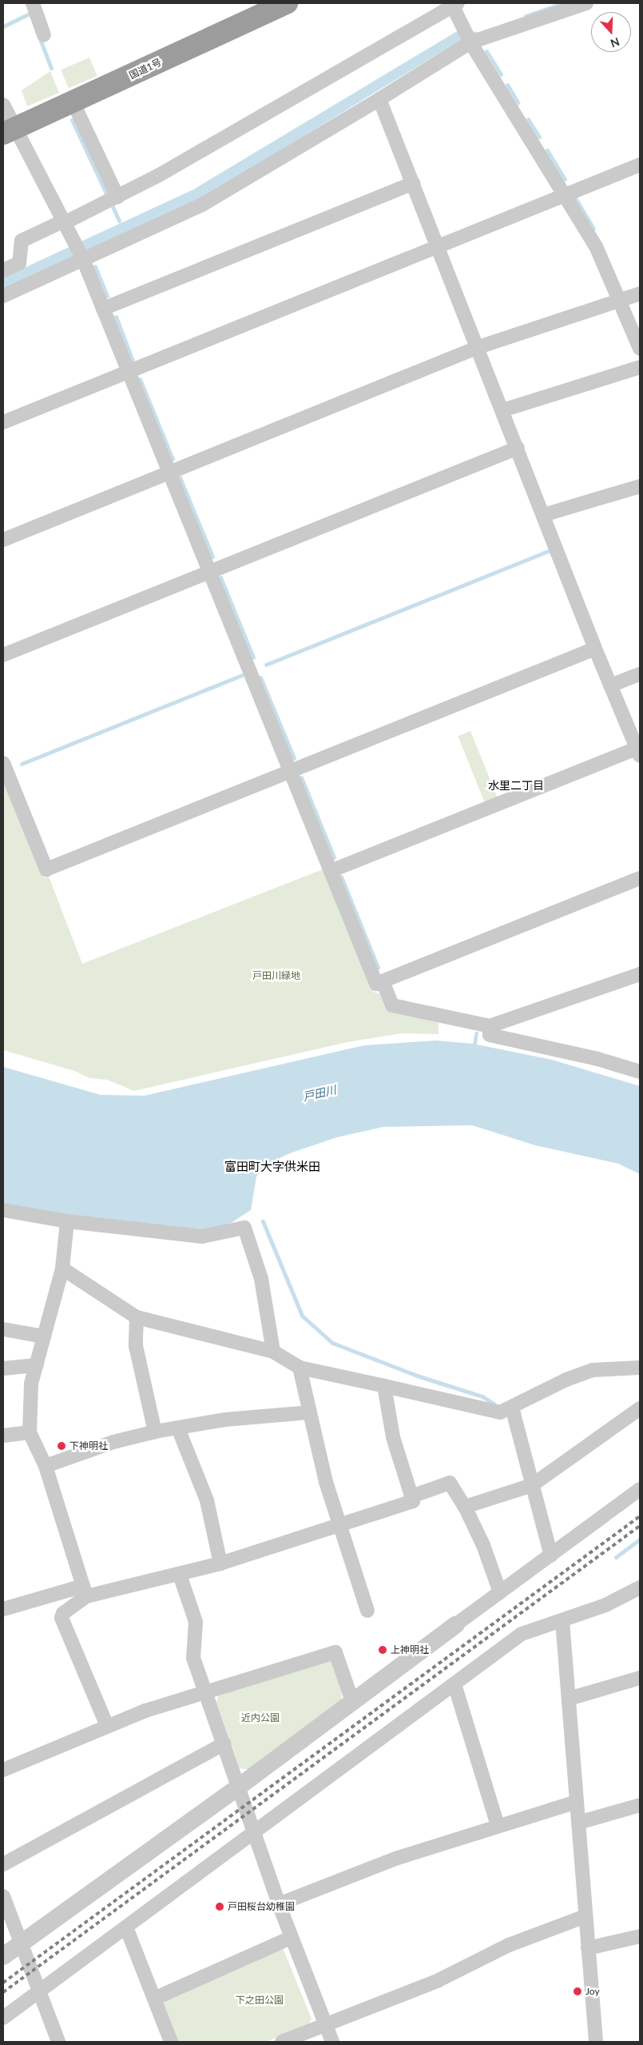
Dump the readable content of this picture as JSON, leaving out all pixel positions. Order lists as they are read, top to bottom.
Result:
{
  "streets": {
    "highway": ["国道1号"]
  },
  "districts": ["水里二丁目", "富田町大字供米田"],
  "water": ["戸田川"],
  "parks": ["戸田川緑地", "近内公園", "下之田公園"],
  "places": [
    "下神明社",
    "上神明社",
    "戸田桜台幼稚園",
    "Joy"
  ],
  "north": "bottom"
}
